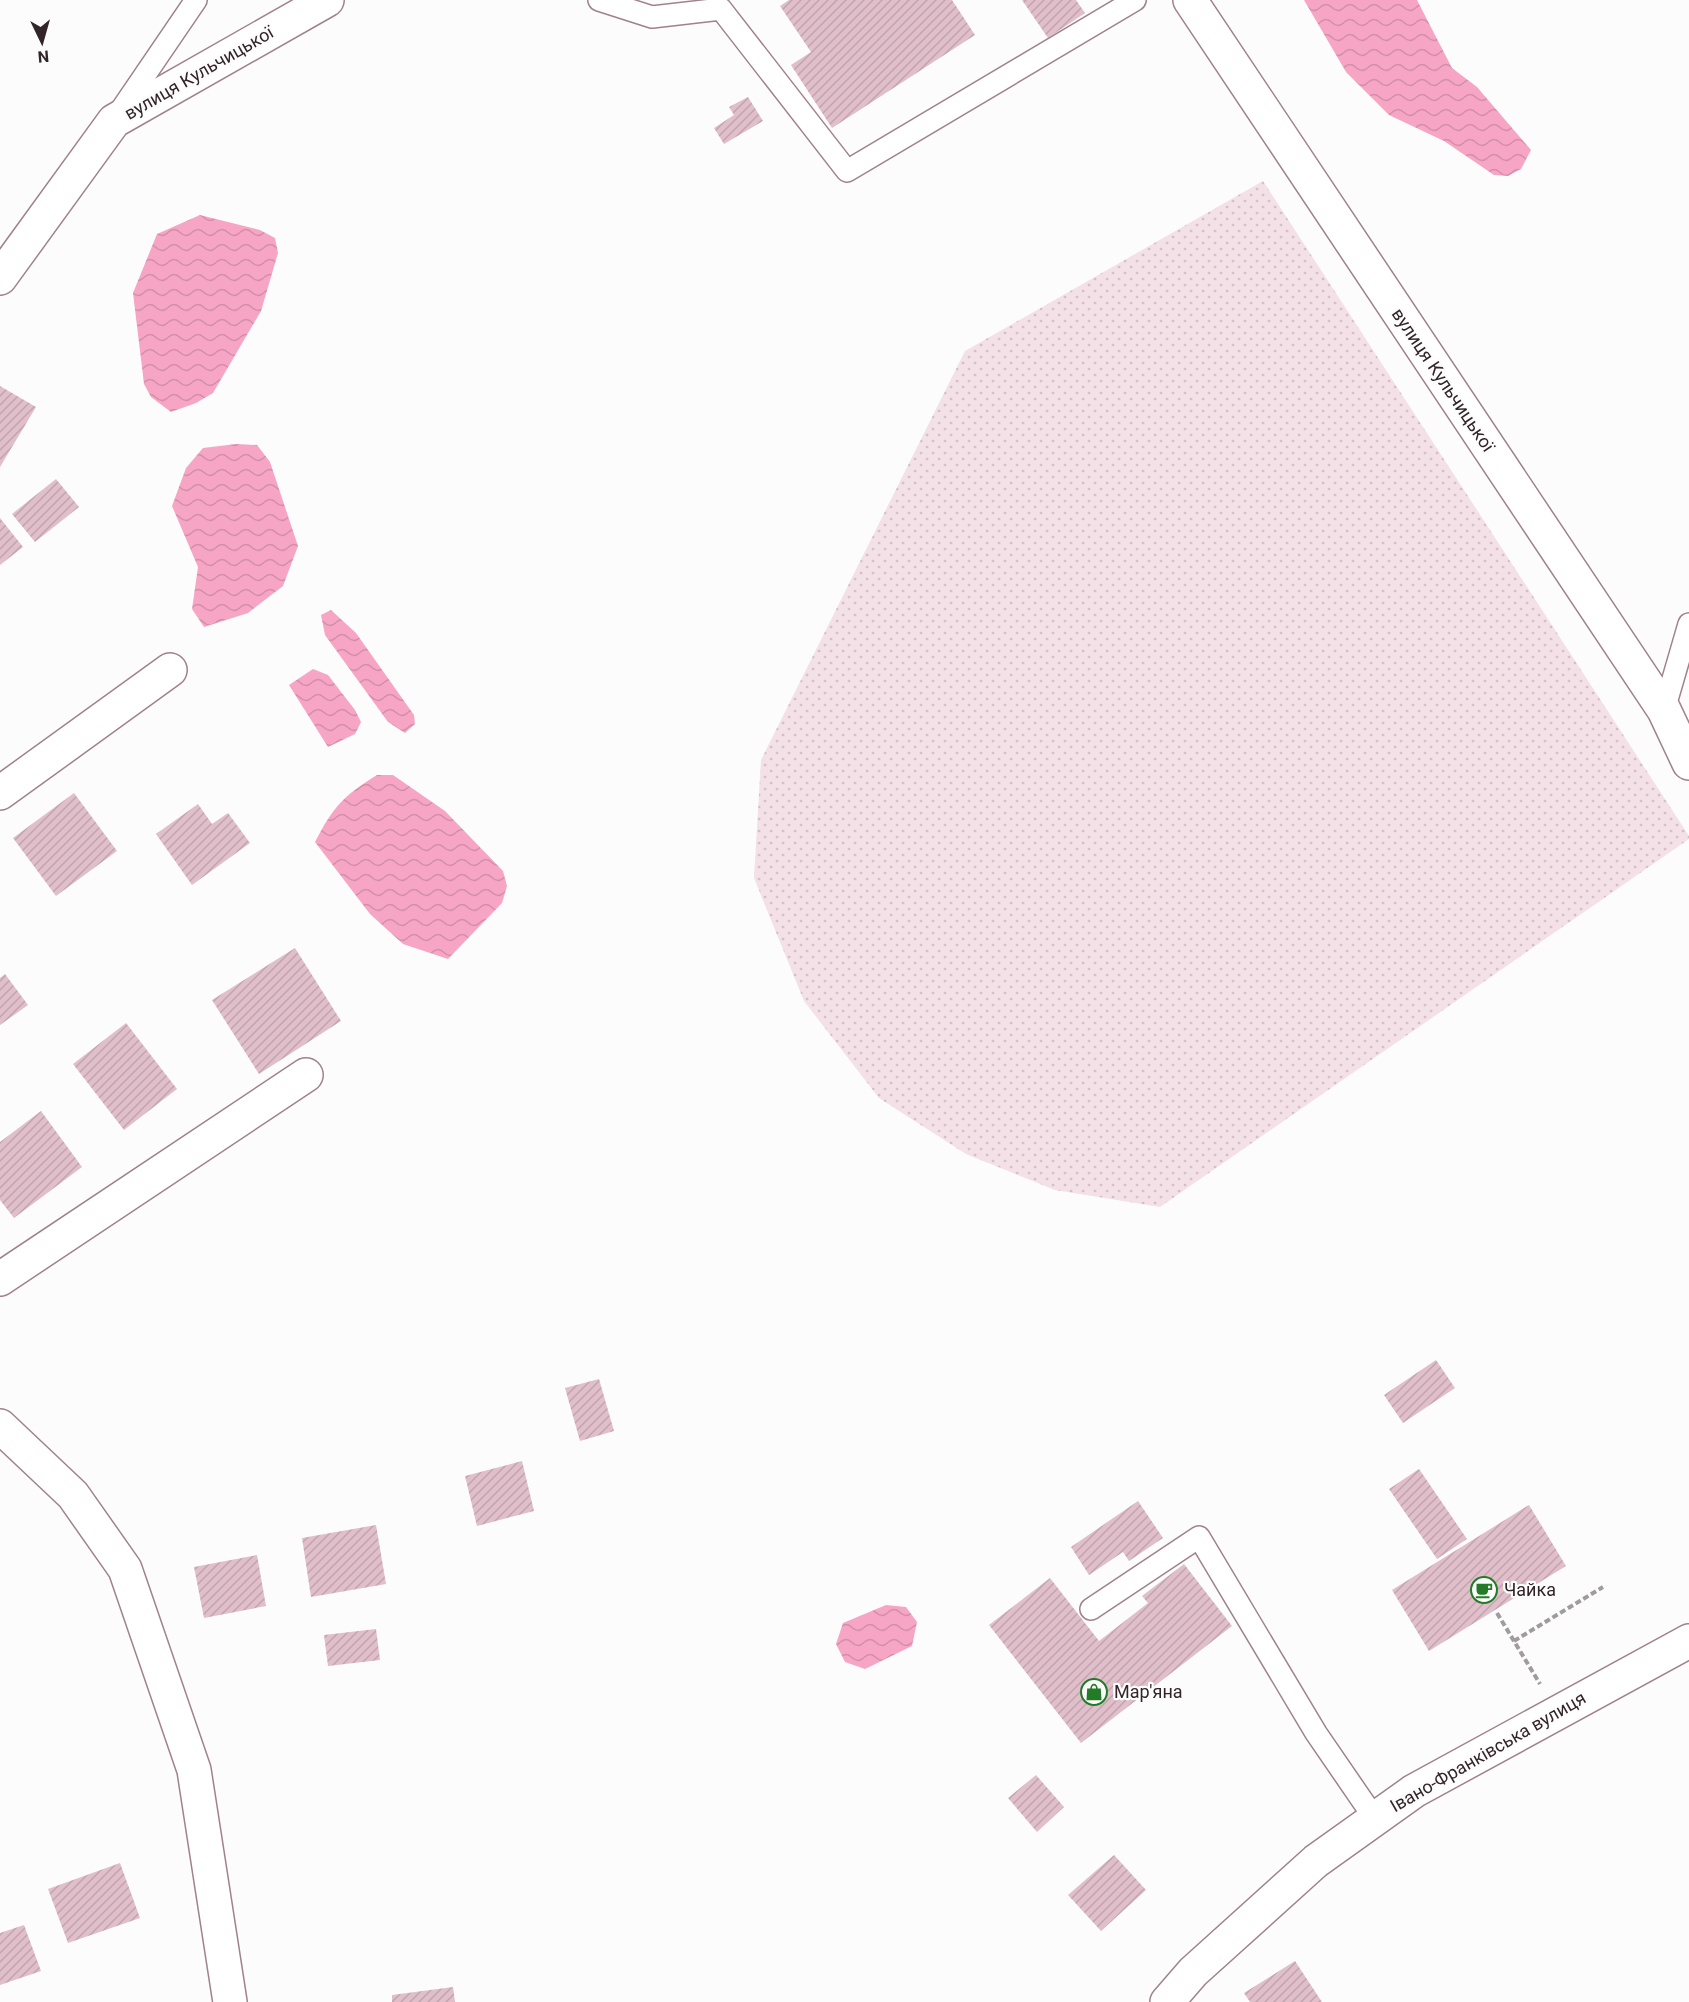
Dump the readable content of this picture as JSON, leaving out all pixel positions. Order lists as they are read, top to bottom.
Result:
{
  "streets": {
    "street": ["вулиця Кульчицької", "Івано-Франківська вулиця"]
  },
  "places": {
    "cafe": ["Чайка"],
    "shop": ["Мар'яна"]
  },
  "north": "bottom"
}
